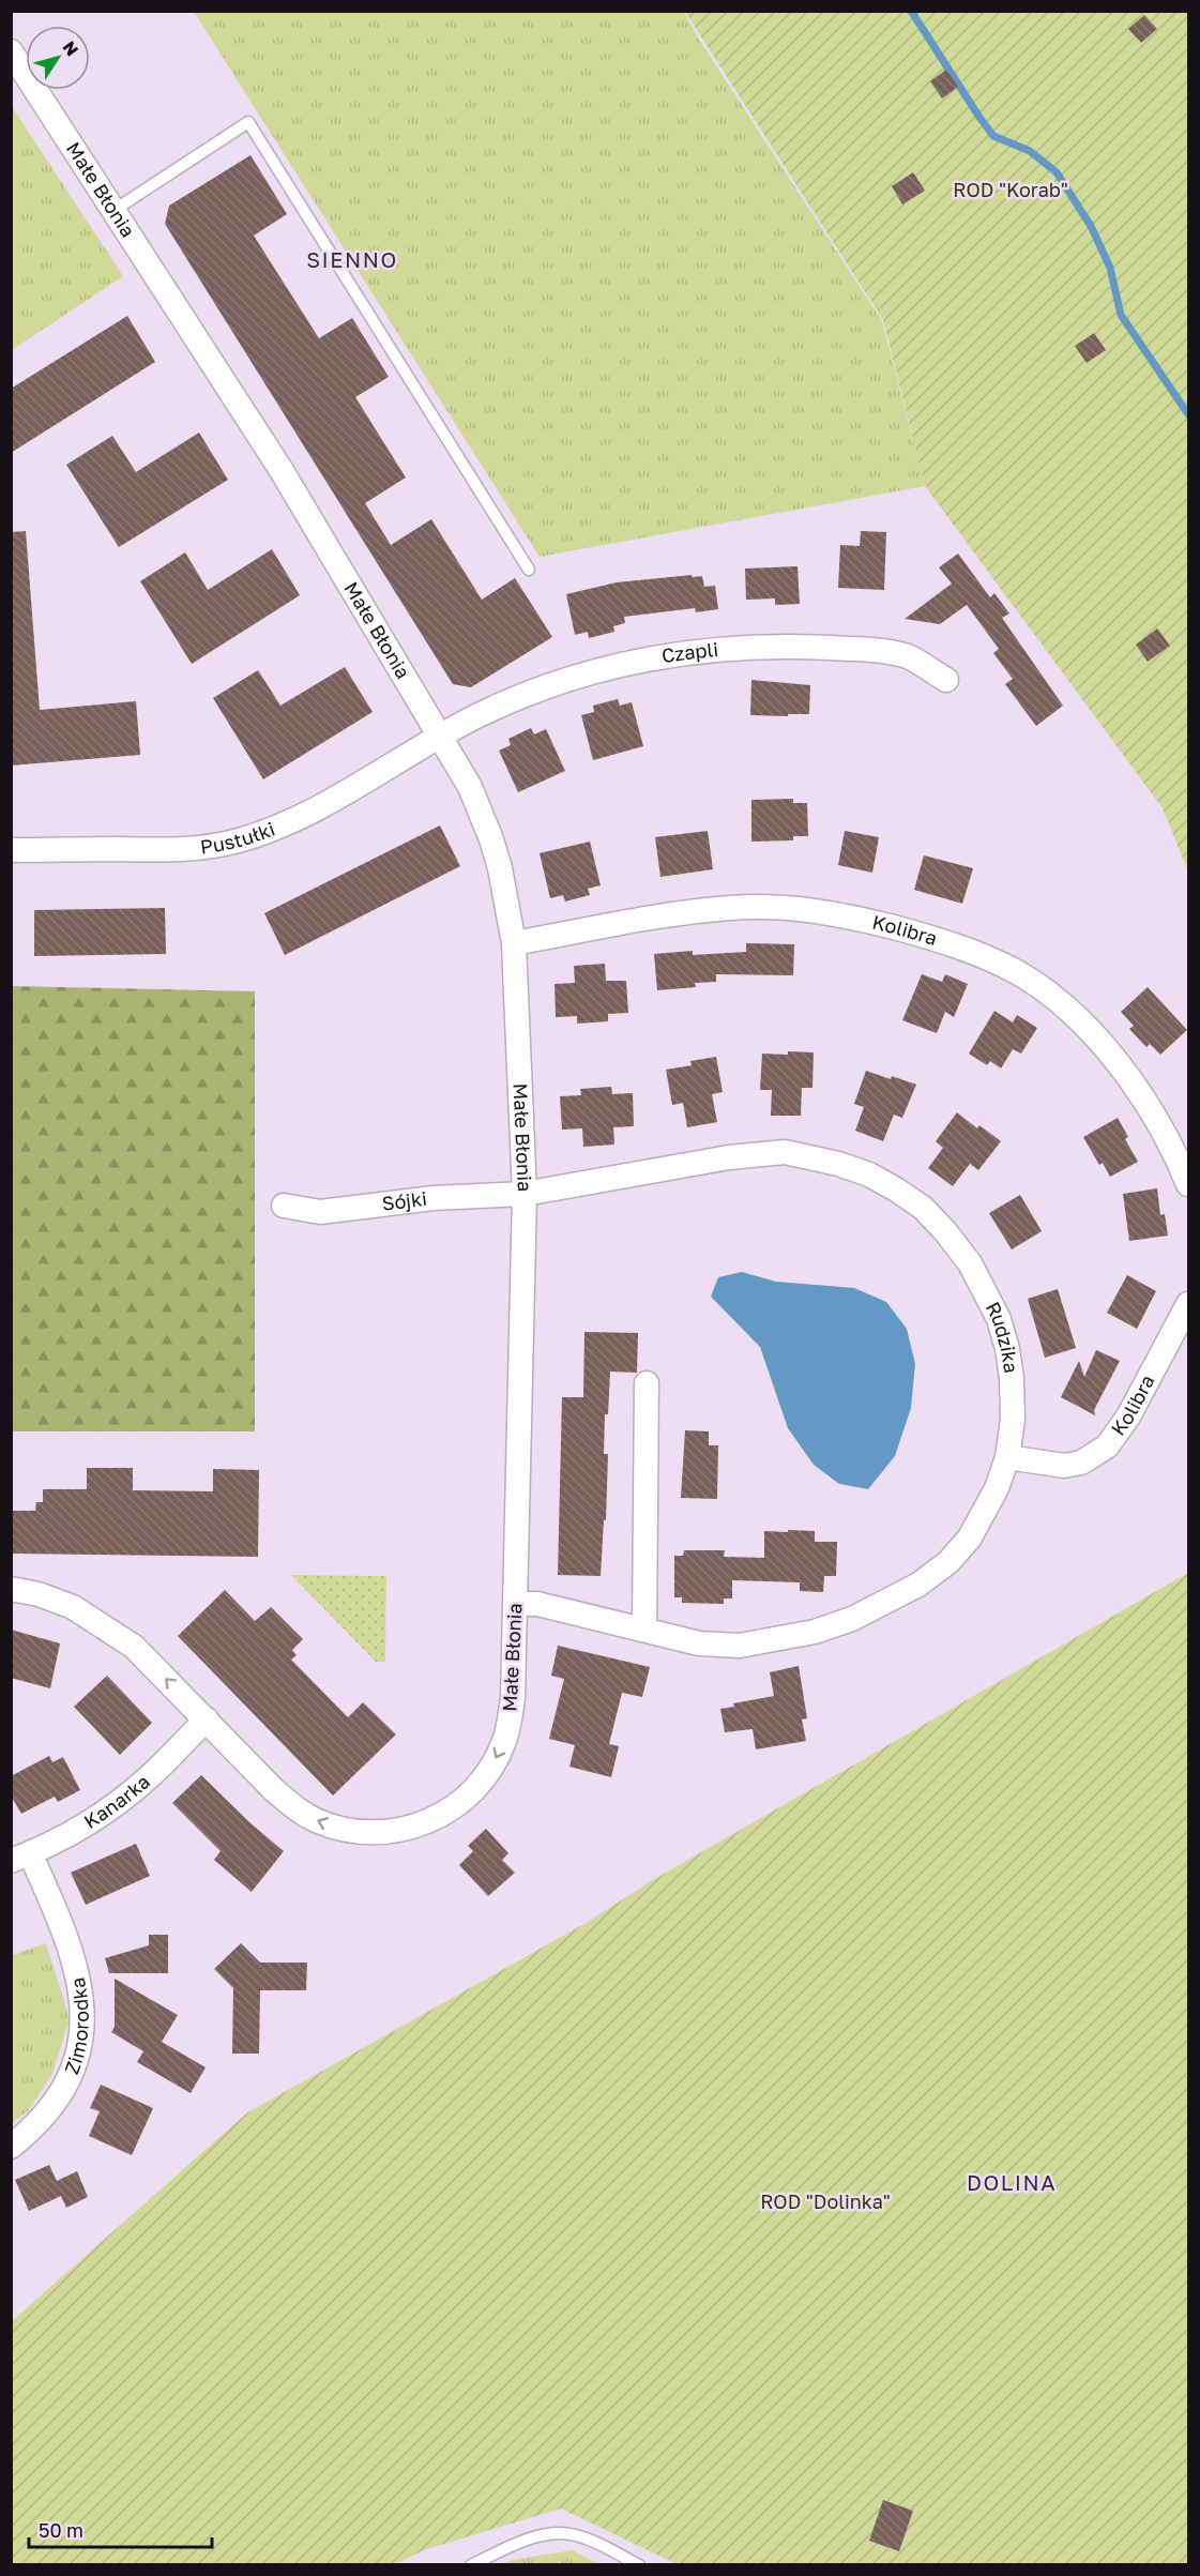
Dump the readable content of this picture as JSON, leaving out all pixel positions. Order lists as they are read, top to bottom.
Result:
{
  "streets": {
    "street": [
      "Małe Błonia",
      "Czapli",
      "Pustułki",
      "Kolibra",
      "Sójki",
      "Rudzika",
      "Kanarka",
      "Zimorodka"
    ]
  },
  "crossings": [
    ["Małe Błonia", "Czapli"],
    ["Małe Błonia", "Pustułki"],
    ["Małe Błonia", "Kolibra"],
    ["Małe Błonia", "Sójki"],
    ["Małe Błonia", "Rudzika"],
    ["Małe Błonia", "Kanarka"],
    ["Czapli", "Pustułki"],
    ["Kolibra", "Rudzika"],
    ["Sójki", "Rudzika"],
    ["Kanarka", "Zimorodka"]
  ],
  "districts": ["SIENNO", "DOLINA"],
  "parks": ["ROD \"Korab\"", "ROD \"Dolinka\""],
  "scale_bar": "50 m",
  "north": "top right"
}
